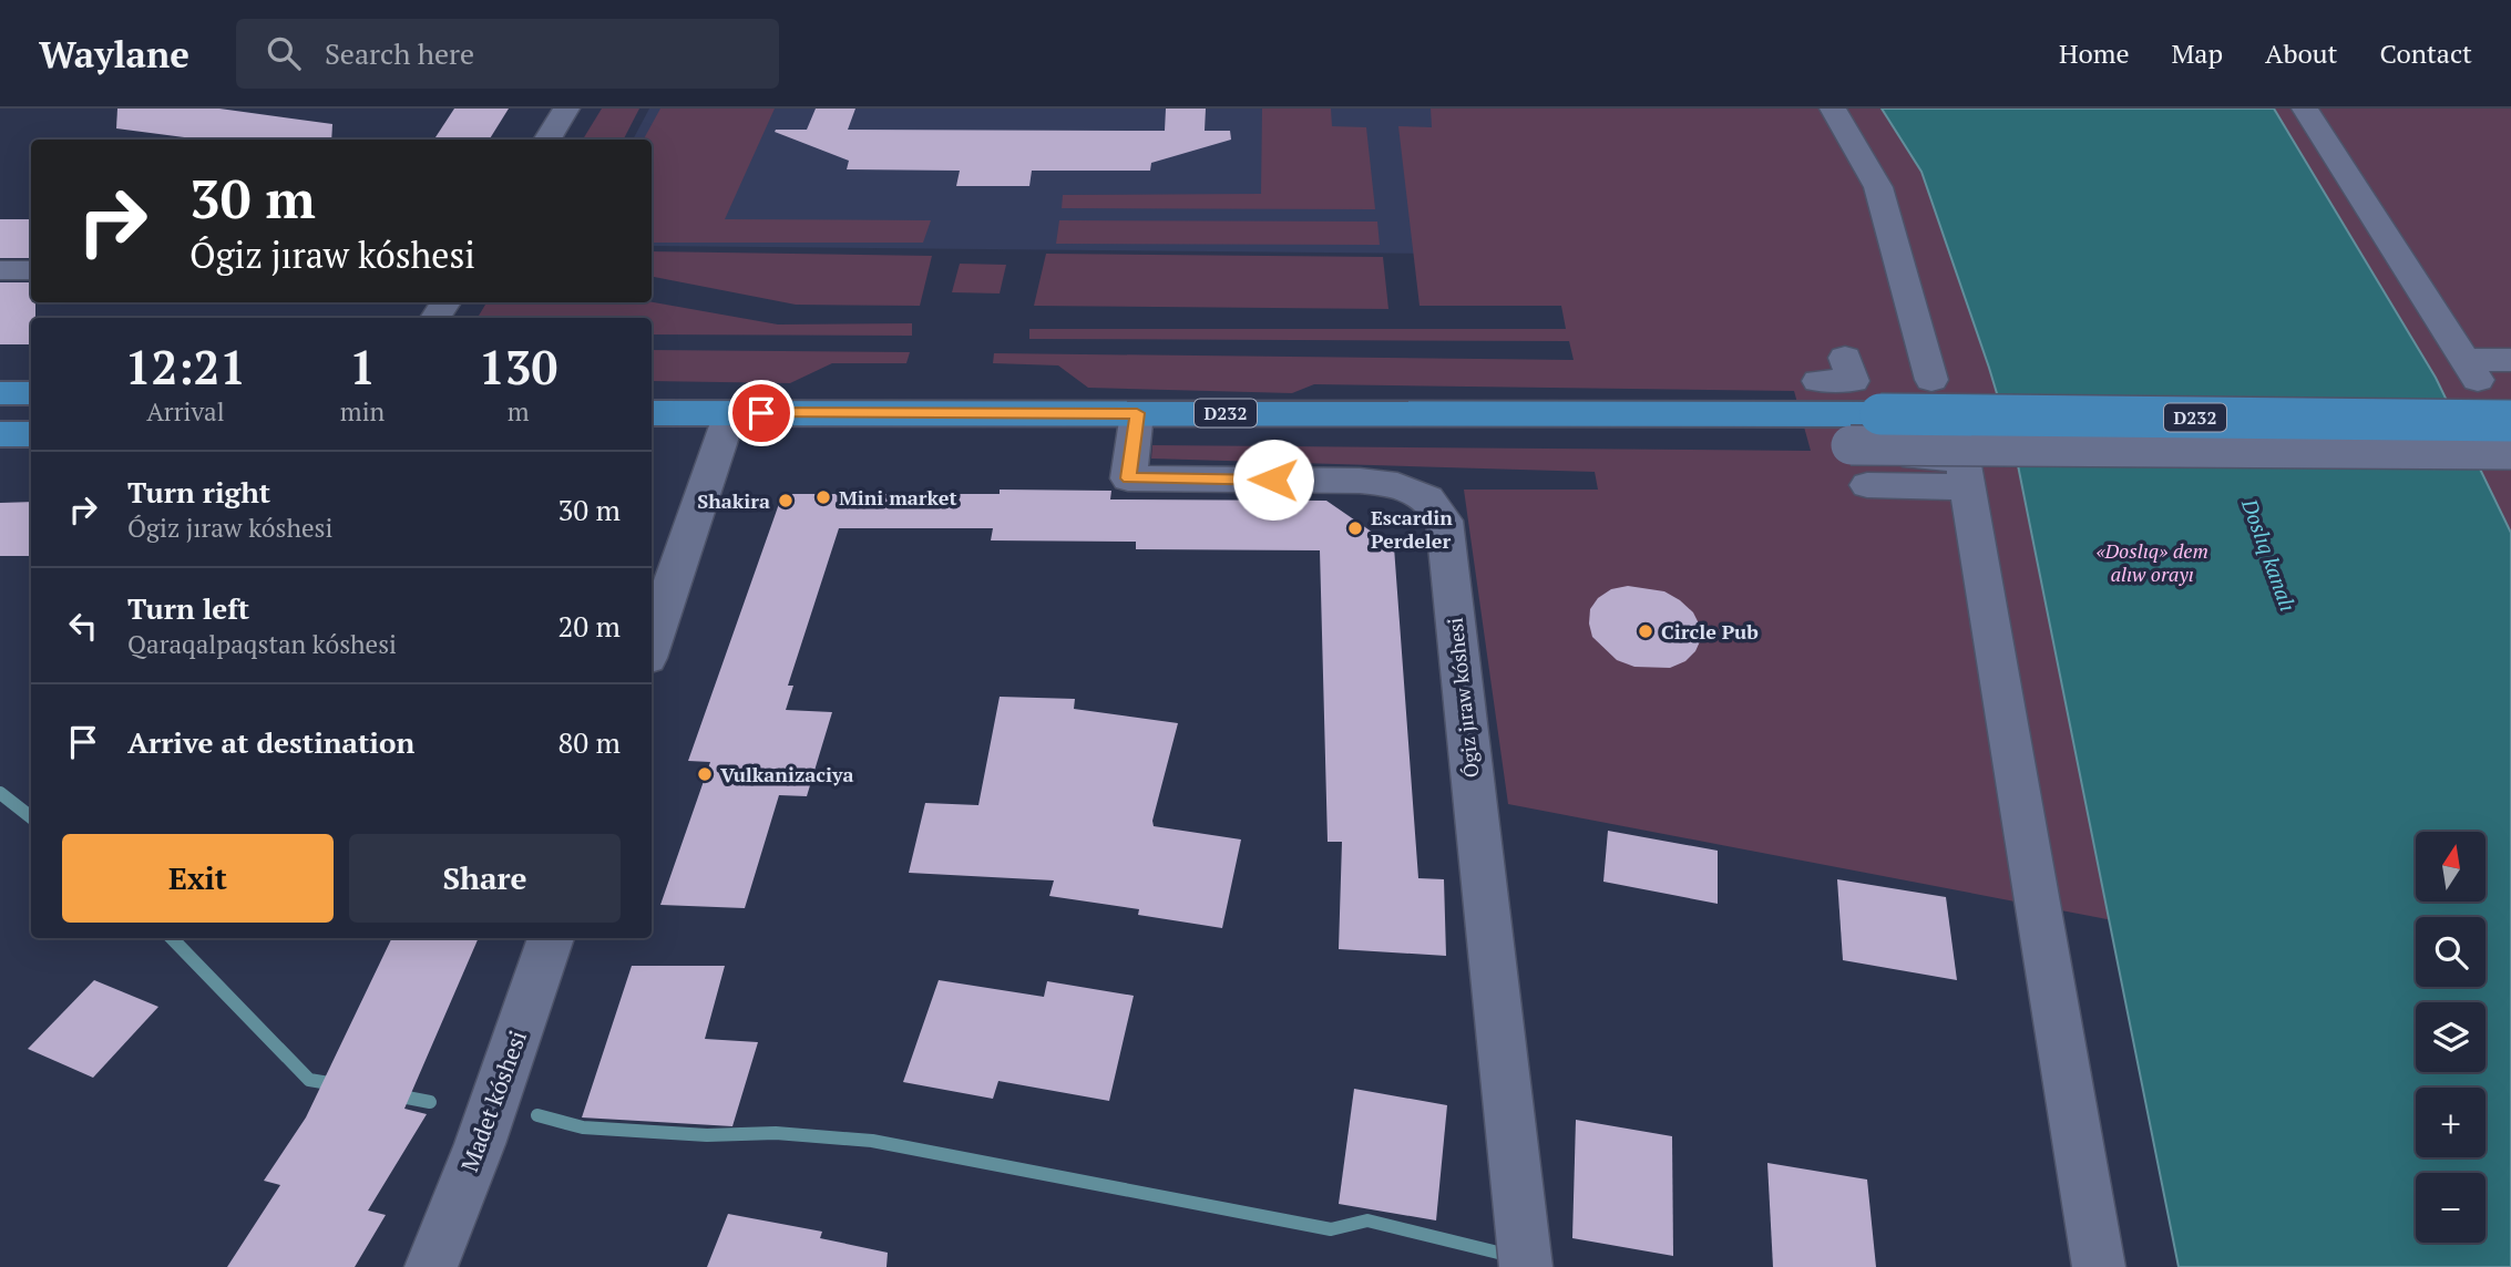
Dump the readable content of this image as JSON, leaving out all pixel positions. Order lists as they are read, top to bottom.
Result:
{
  "streets": {
    "main road": ["D232"],
    "street": ["Ógiz jıraw kóshesi", "Madet kóshesi"]
  },
  "crossings": [
    ["D232", "Ógiz jıraw kóshesi"]
  ],
  "water": ["Doslıq kanalı"],
  "parks": ["«Doslıq» dem alıw orayı"],
  "places": [
    "Mini market",
    "Shakira",
    "Escardin Perdeler",
    "Circle Pub",
    "Vulkanizaciya"
  ],
  "north": "top",
  "page": {
    "header": "Waylane",
    "search": "Search here",
    "nav": [
      "Home",
      "Map",
      "About",
      "Contact"
    ],
    "turn": ["30 m", "Ógiz jıraw kóshesi"],
    "eta": [
      "12:21",
      "Arrival",
      "1",
      "min",
      "130",
      "m"
    ],
    "list": [
      {
        "name": "Turn right",
        "note": "Ógiz jıraw kóshesi",
        "value": "30 m"
      },
      {
        "name": "Turn left",
        "note": "Qaraqalpaqstan kóshesi",
        "value": "20 m"
      },
      {
        "name": "Arrive at destination",
        "value": "80 m"
      }
    ],
    "buttons": ["Exit", "Share"],
    "map_buttons": ["+", "−"]
  }
}
